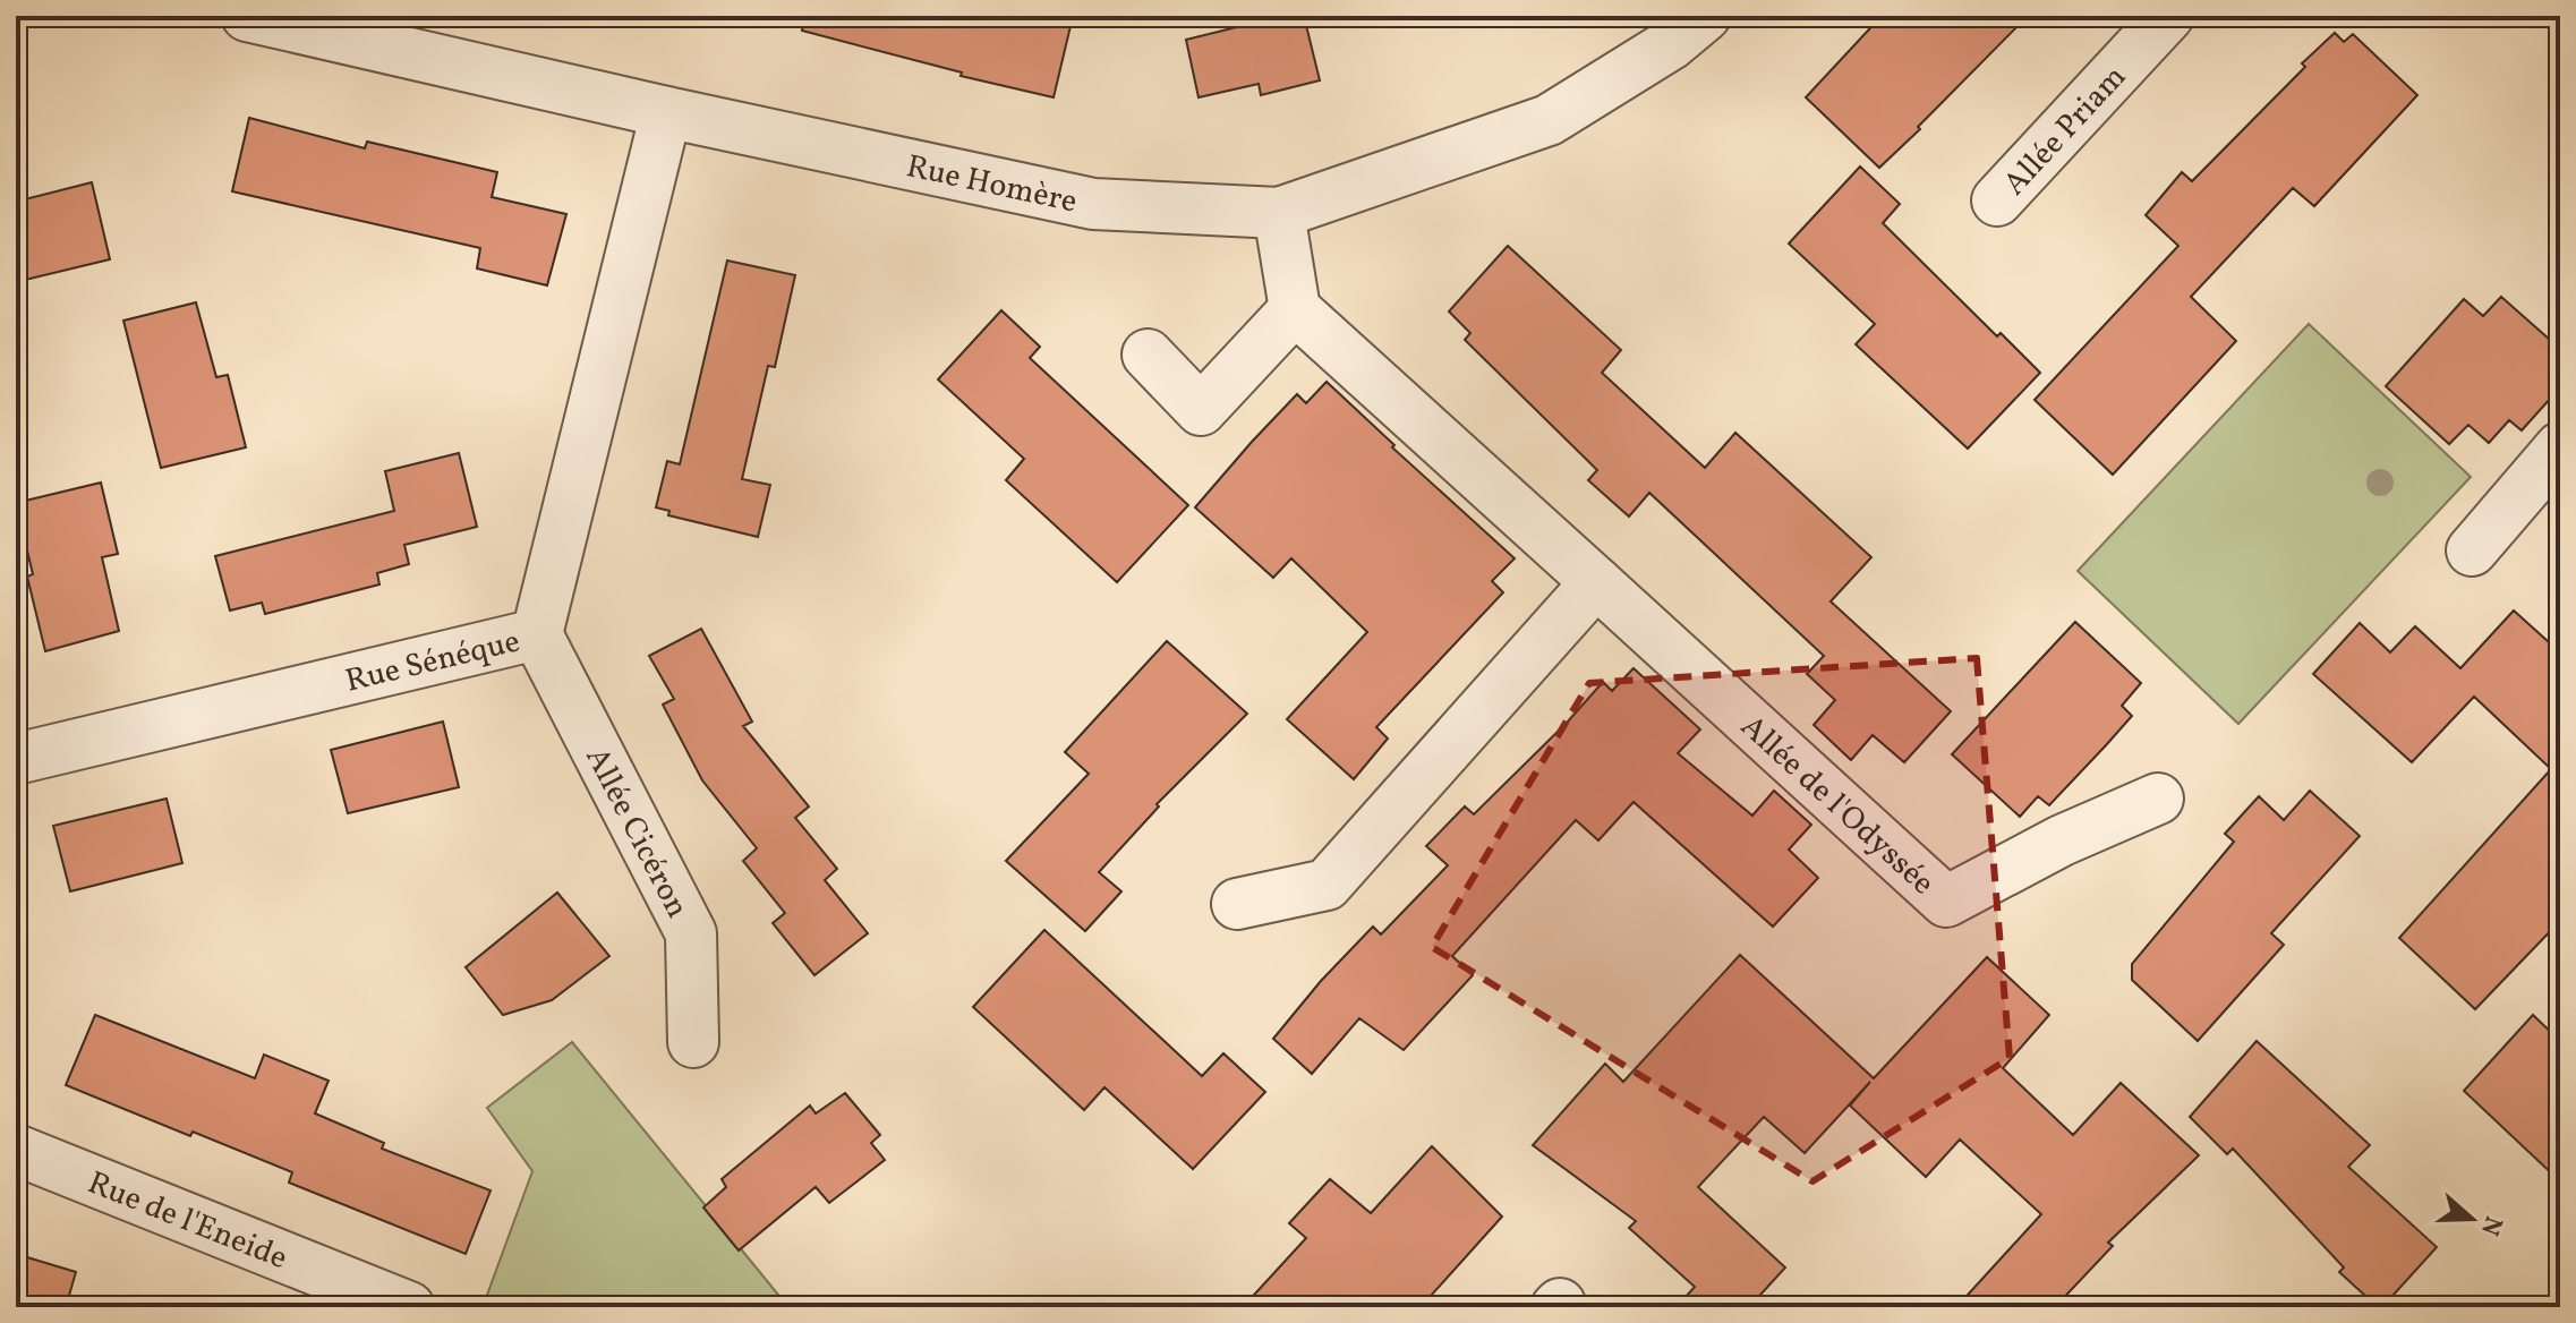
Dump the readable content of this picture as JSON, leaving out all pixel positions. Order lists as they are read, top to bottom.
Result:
{
  "streets": {
    "street": [
      "Allée Priam",
      "Rue Homère",
      "Rue Sénéque",
      "Allée de l'Odyssée",
      "Allée Cicéron",
      "Rue de l'Eneide"
    ]
  },
  "crossings": [
    ["Rue Homère", "Rue Sénéque"],
    ["Rue Sénéque", "Allée Cicéron"]
  ],
  "north": "right"
}
